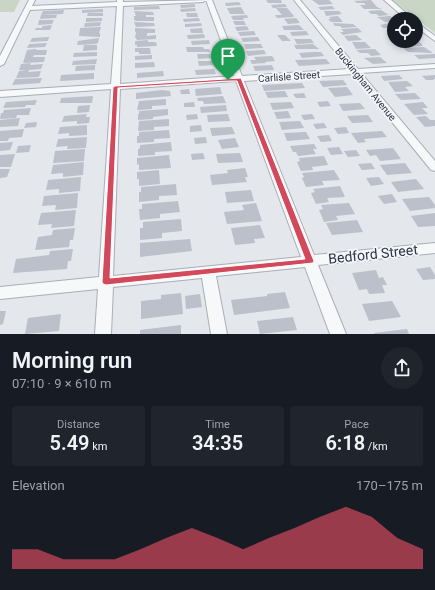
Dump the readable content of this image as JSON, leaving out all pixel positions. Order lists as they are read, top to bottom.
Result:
{
  "streets": {
    "street": ["Carlisle Street", "Buckingham Avenue", "Bedford Street"]
  },
  "crossings": [
    ["Carlisle Street", "Buckingham Avenue"]
  ],
  "page": {
    "heading": ["Morning run", "07:10 · 9 × 610 m"],
    "stats": [
      ["Distance", "5.49 km"],
      ["Time", "34:35"],
      ["Pace", "6:18 /km"]
    ],
    "chart": ["Elevation", "170–175 m"]
  }
}
